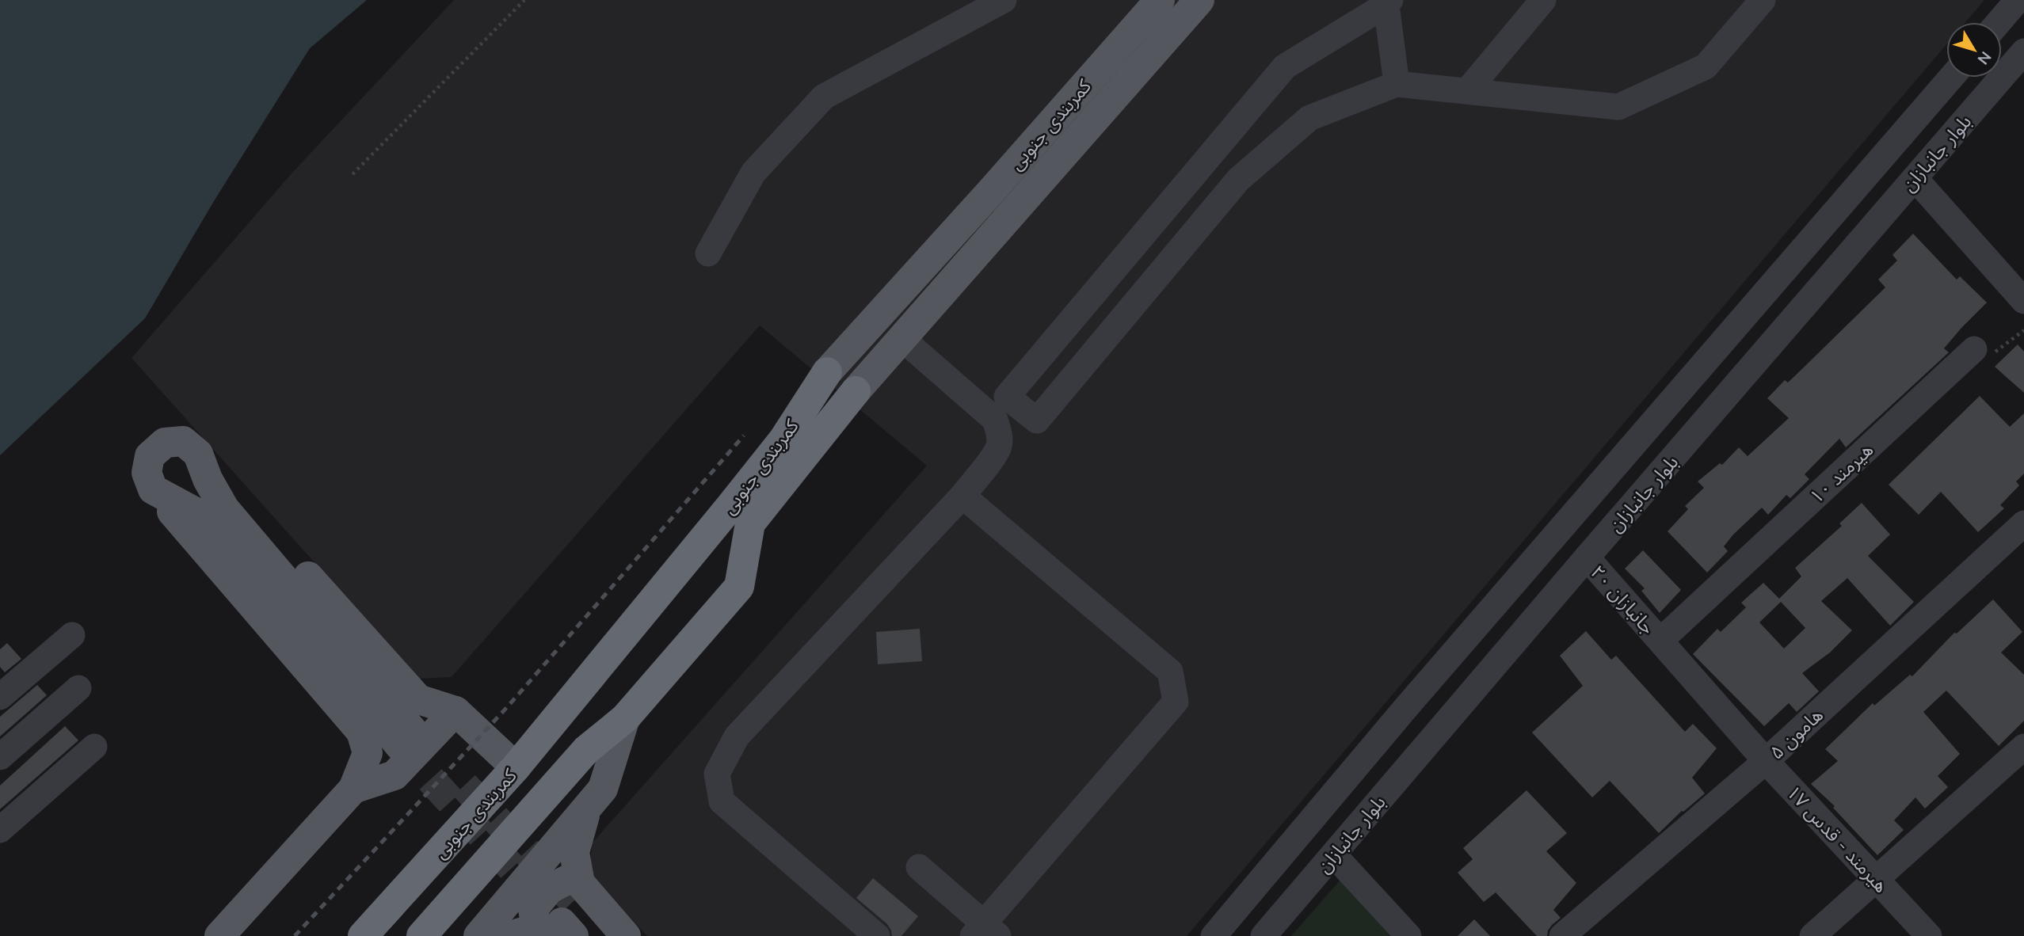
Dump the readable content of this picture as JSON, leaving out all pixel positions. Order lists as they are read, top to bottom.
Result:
{
  "streets": {
    "highway": ["کمربندی جنوبی"],
    "street": [
      "بلوار جانبازان",
      "هیرمند ۱۰",
      "جانبازان ۲۰",
      "هامون ۵",
      "هیرمند - قدس ۱۷"
    ]
  },
  "crossings": [
    ["بلوار جانبازان", "جانبازان ۲۰"],
    ["هیرمند ۱۰", "جانبازان ۲۰"],
    ["هیرمند ۱۰", "هیرمند - قدس ۱۷"],
    ["جانبازان ۲۰", "هیرمند - قدس ۱۷"],
    ["هامون ۵", "هیرمند - قدس ۱۷"]
  ],
  "north": "bottom right"
}
